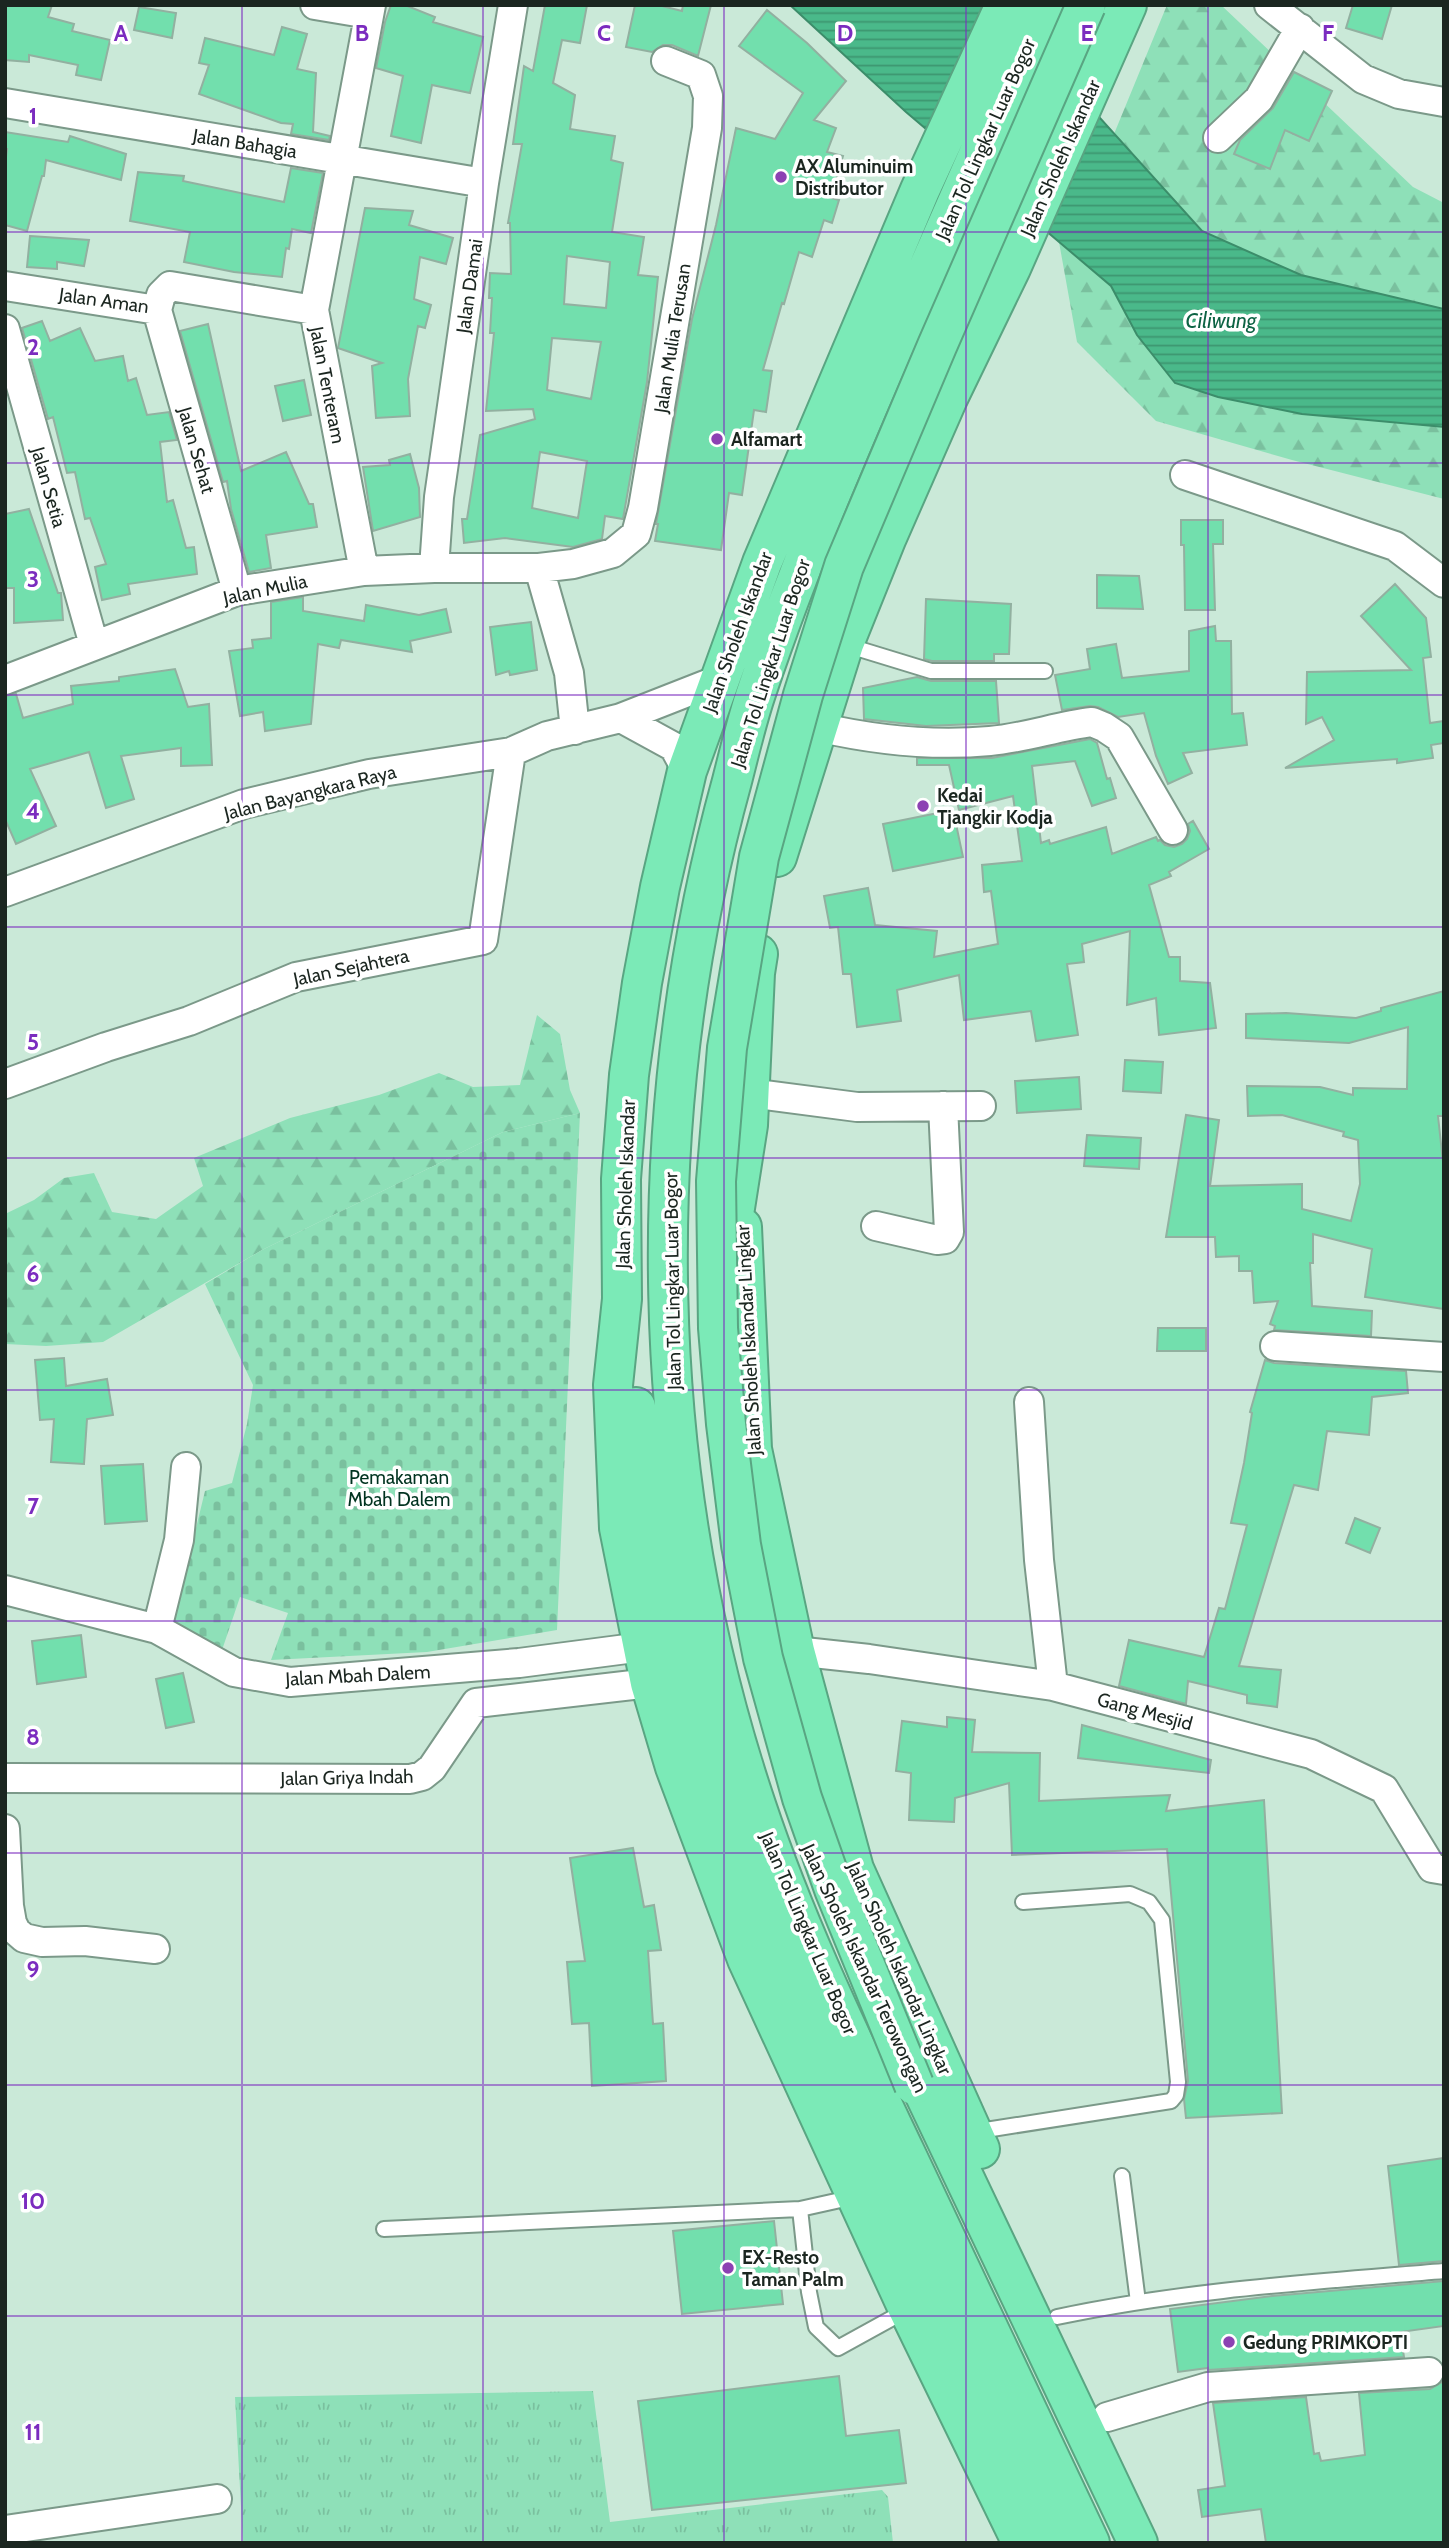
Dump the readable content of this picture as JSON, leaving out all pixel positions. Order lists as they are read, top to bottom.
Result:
{
  "streets": {
    "highway": [
      "Jalan Tol Lingkar Luar Bogor",
      "Jalan Sholeh Iskandar",
      "Jalan Sholeh Iskandar Lingkar",
      "Jalan Sholeh Iskandar Terowongan"
    ],
    "street": [
      "Jalan Bahagia",
      "Jalan Damai",
      "Jalan Aman",
      "Jalan Mulia Terusan",
      "Jalan Tenteram",
      "Jalan Sehat",
      "Jalan Setia",
      "Jalan Mulia",
      "Jalan Bayangkara Raya",
      "Jalan Sejahtera",
      "Jalan Mbah Dalem",
      "Gang Mesjid",
      "Jalan Griya Indah"
    ]
  },
  "crossings": [
    ["Jalan Bahagia", "Jalan Damai"],
    ["Jalan Bahagia", "Jalan Tenteram"],
    ["Jalan Sholeh Iskandar", "Jalan Bayangkara Raya"],
    ["Jalan Sholeh Iskandar", "Jalan Sholeh Iskandar Lingkar"],
    ["Jalan Sholeh Iskandar", "Jalan Sholeh Iskandar Terowongan"],
    ["Jalan Damai", "Jalan Mulia"],
    ["Jalan Aman", "Jalan Tenteram"],
    ["Jalan Aman", "Jalan Sehat"],
    ["Jalan Mulia Terusan", "Jalan Mulia"],
    ["Jalan Tenteram", "Jalan Mulia"],
    ["Jalan Sehat", "Jalan Mulia"],
    ["Jalan Setia", "Jalan Mulia"],
    ["Jalan Bayangkara Raya", "Jalan Sejahtera"],
    ["Jalan Sholeh Iskandar Lingkar", "Gang Mesjid"],
    ["Jalan Sholeh Iskandar Lingkar", "Jalan Sholeh Iskandar Terowongan"],
    ["Jalan Mbah Dalem", "Jalan Griya Indah"]
  ],
  "water": ["Ciliwung"],
  "parks": ["Pemakaman Mbah Dalem"],
  "places": [
    "AX Aluminuim Distributor",
    "Alfamart",
    "Kedai Tjangkir Kodja",
    "EX-Resto Taman Palm",
    "Gedung PRIMKOPTI"
  ],
  "grid": {
    "columns": [
      "A",
      "B",
      "C",
      "D",
      "E",
      "F"
    ],
    "rows": [
      "1",
      "2",
      "3",
      "4",
      "5",
      "6",
      "7",
      "8",
      "9",
      "10",
      "11"
    ]
  }
}
